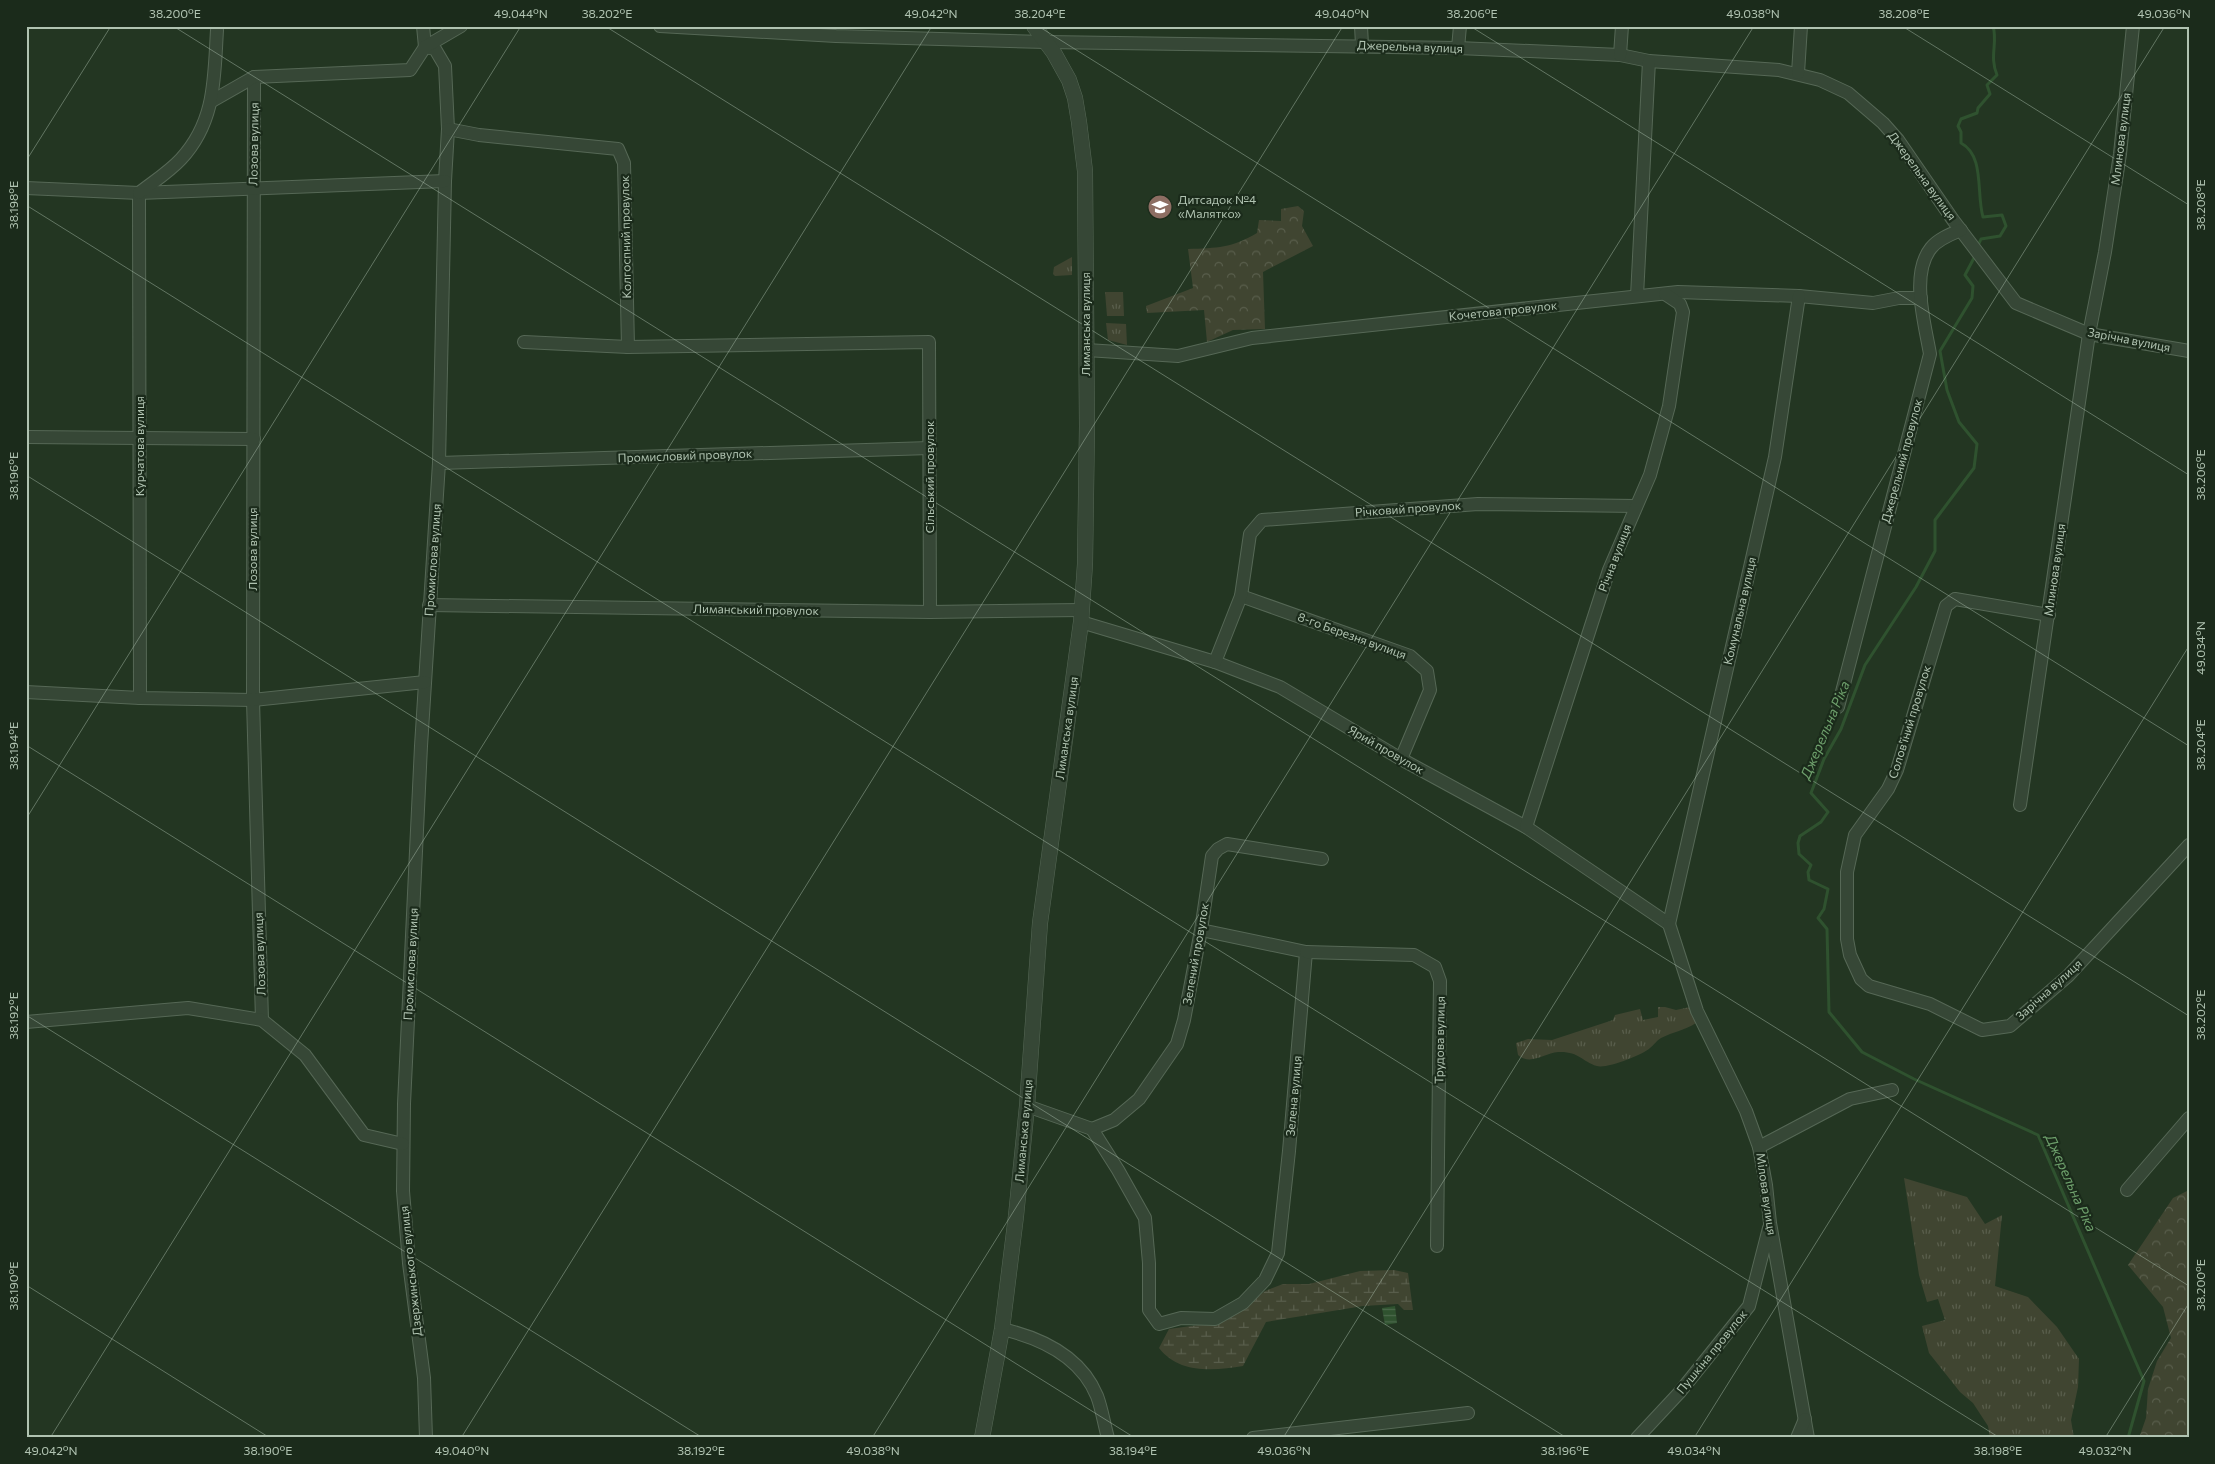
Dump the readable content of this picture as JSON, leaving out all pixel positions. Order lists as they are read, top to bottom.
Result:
{
  "streets": {
    "street": [
      "Джерельна вулиця",
      "Млинова вулиця",
      "Лозова вулиця",
      "Колгоспний провулок",
      "Кочетова провулок",
      "Лиманська вулиця",
      "Зарічна вулиця",
      "Курчатова вулиця",
      "Промисловий провулок",
      "Джерельний провулок",
      "Сільський провулок",
      "Річковий провулок",
      "Річна вулиця",
      "Промислова вулиця",
      "Лиманський провулок",
      "Комунальна вулиця",
      "8-го Березня вулиця",
      "Солов'їний провулок",
      "Ярий провулок",
      "Зелений провулок",
      "Трудова вулиця",
      "Зелена вулиця",
      "Мілова вулиця",
      "Дзержинського вулиця",
      "Пушкіна провулок"
    ]
  },
  "crossings": [
    ["Джерельна вулиця", "Лиманська вулиця"],
    ["Джерельна вулиця", "Зарічна вулиця"],
    ["Джерельна вулиця", "Джерельний провулок"],
    ["Млинова вулиця", "Зарічна вулиця"],
    ["Млинова вулиця", "Солов'їний провулок"],
    ["Колгоспний провулок", "Сільський провулок"],
    ["Колгоспний провулок", "Промислова вулиця"],
    ["Кочетова провулок", "Лиманська вулиця"],
    ["Кочетова провулок", "Джерельний провулок"],
    ["Кочетова провулок", "Річна вулиця"],
    ["Кочетова провулок", "Комунальна вулиця"],
    ["Лиманська вулиця", "Лиманський провулок"],
    ["Лиманська вулиця", "Ярий провулок"],
    ["Зарічна вулиця", "Солов'їний провулок"],
    ["Промисловий провулок", "Сільський провулок"],
    ["Промисловий провулок", "Промислова вулиця"],
    ["Сільський провулок", "Лиманський провулок"],
    ["Річковий провулок", "Річна вулиця"],
    ["Річковий провулок", "8-го Березня вулиця"],
    ["Річковий провулок", "Ярий провулок"],
    ["Річна вулиця", "Ярий провулок"],
    ["Промислова вулиця", "Лиманський провулок"],
    ["Промислова вулиця", "Дзержинського вулиця"],
    ["Лиманський провулок", "Ярий провулок"],
    ["Комунальна вулиця", "Ярий провулок"],
    ["Комунальна вулиця", "Мілова вулиця"],
    ["8-го Березня вулиця", "Ярий провулок"],
    ["Ярий провулок", "Мілова вулиця"],
    ["Зелений провулок", "Зелена вулиця"],
    ["Трудова вулиця", "Зелена вулиця"],
    ["Мілова вулиця", "Пушкіна провулок"]
  ],
  "water": ["Джерельна Ріка"],
  "places": {
    "school or university": ["Дитсадок №4 «Малятко»"]
  },
  "coordinates": [
    "38.200°E",
    "49.044°N",
    "38.202°E",
    "49.042°N",
    "38.204°E",
    "49.040°N",
    "38.206°E",
    "49.038°N",
    "38.208°E",
    "49.036°N",
    "38.198°E",
    "38.196°E",
    "49.034°N",
    "38.194°E",
    "38.192°E",
    "38.190°E",
    "49.032°N"
  ]
}
